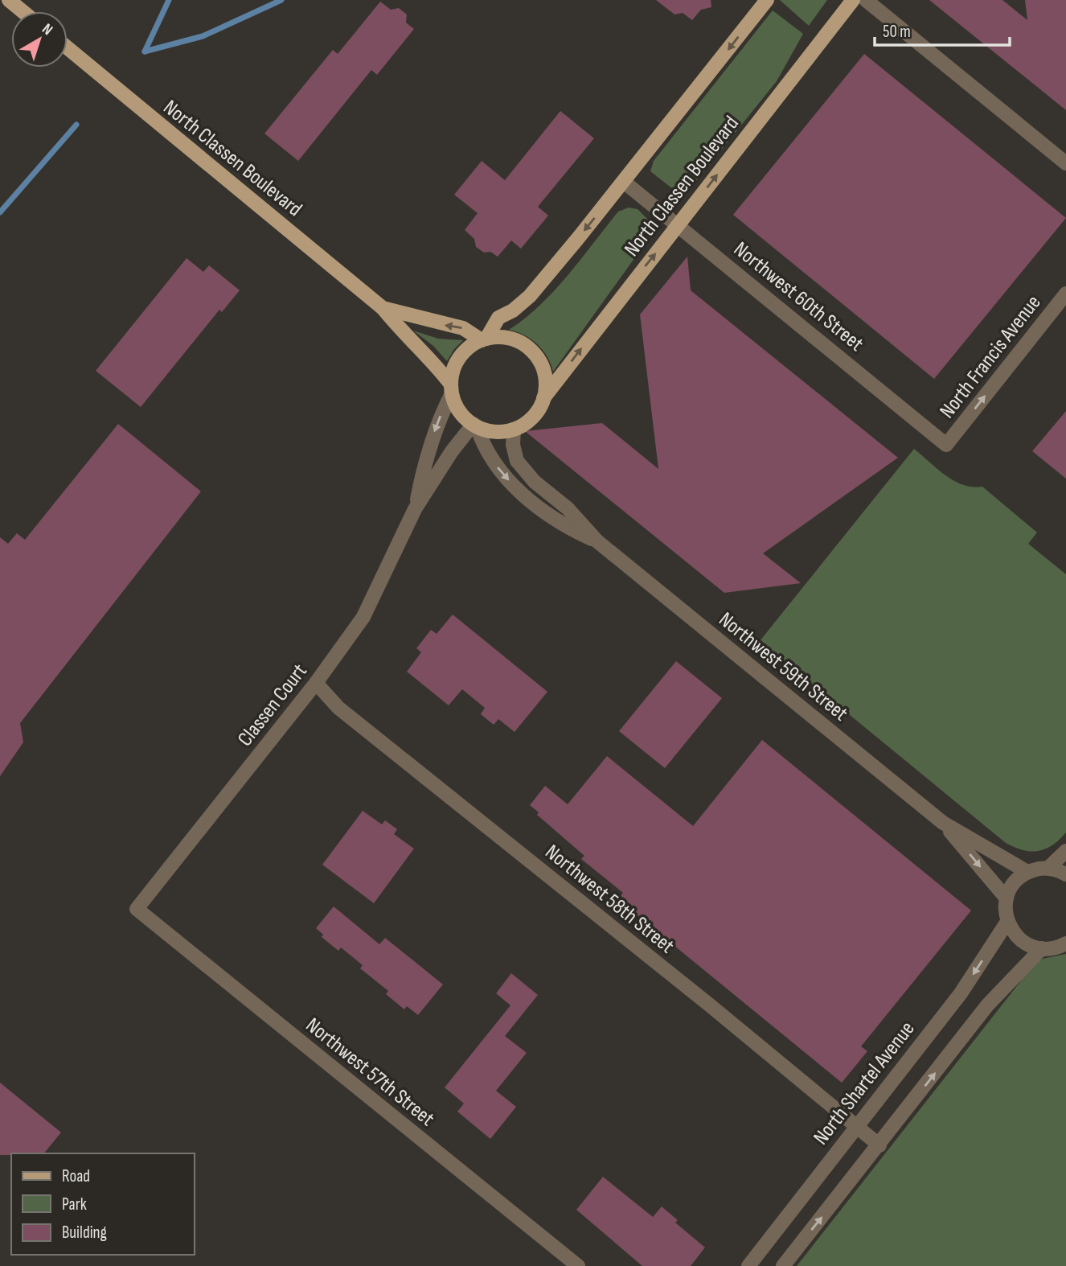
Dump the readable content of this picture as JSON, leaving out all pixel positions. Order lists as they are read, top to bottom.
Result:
{
  "streets": {
    "main road": ["North Classen Boulevard"],
    "street": [
      "Northwest 60th Street",
      "North Francis Avenue",
      "Northwest 59th Street",
      "Classen Court",
      "Northwest 58th Street",
      "Northwest 57th Street",
      "North Shartel Avenue"
    ]
  },
  "crossings": [
    ["North Classen Boulevard", "Northwest 60th Street"],
    ["North Classen Boulevard", "Northwest 59th Street"],
    ["North Classen Boulevard", "Classen Court"],
    ["Northwest 60th Street", "North Francis Avenue"],
    ["Northwest 59th Street", "Classen Court"],
    ["Classen Court", "Northwest 58th Street"],
    ["Classen Court", "Northwest 57th Street"],
    ["Northwest 58th Street", "North Shartel Avenue"]
  ],
  "one_way": ["North Francis Avenue"],
  "legend": ["Road", "Park", "Building"],
  "scale_bar": "50 m",
  "north": "top right"
}
